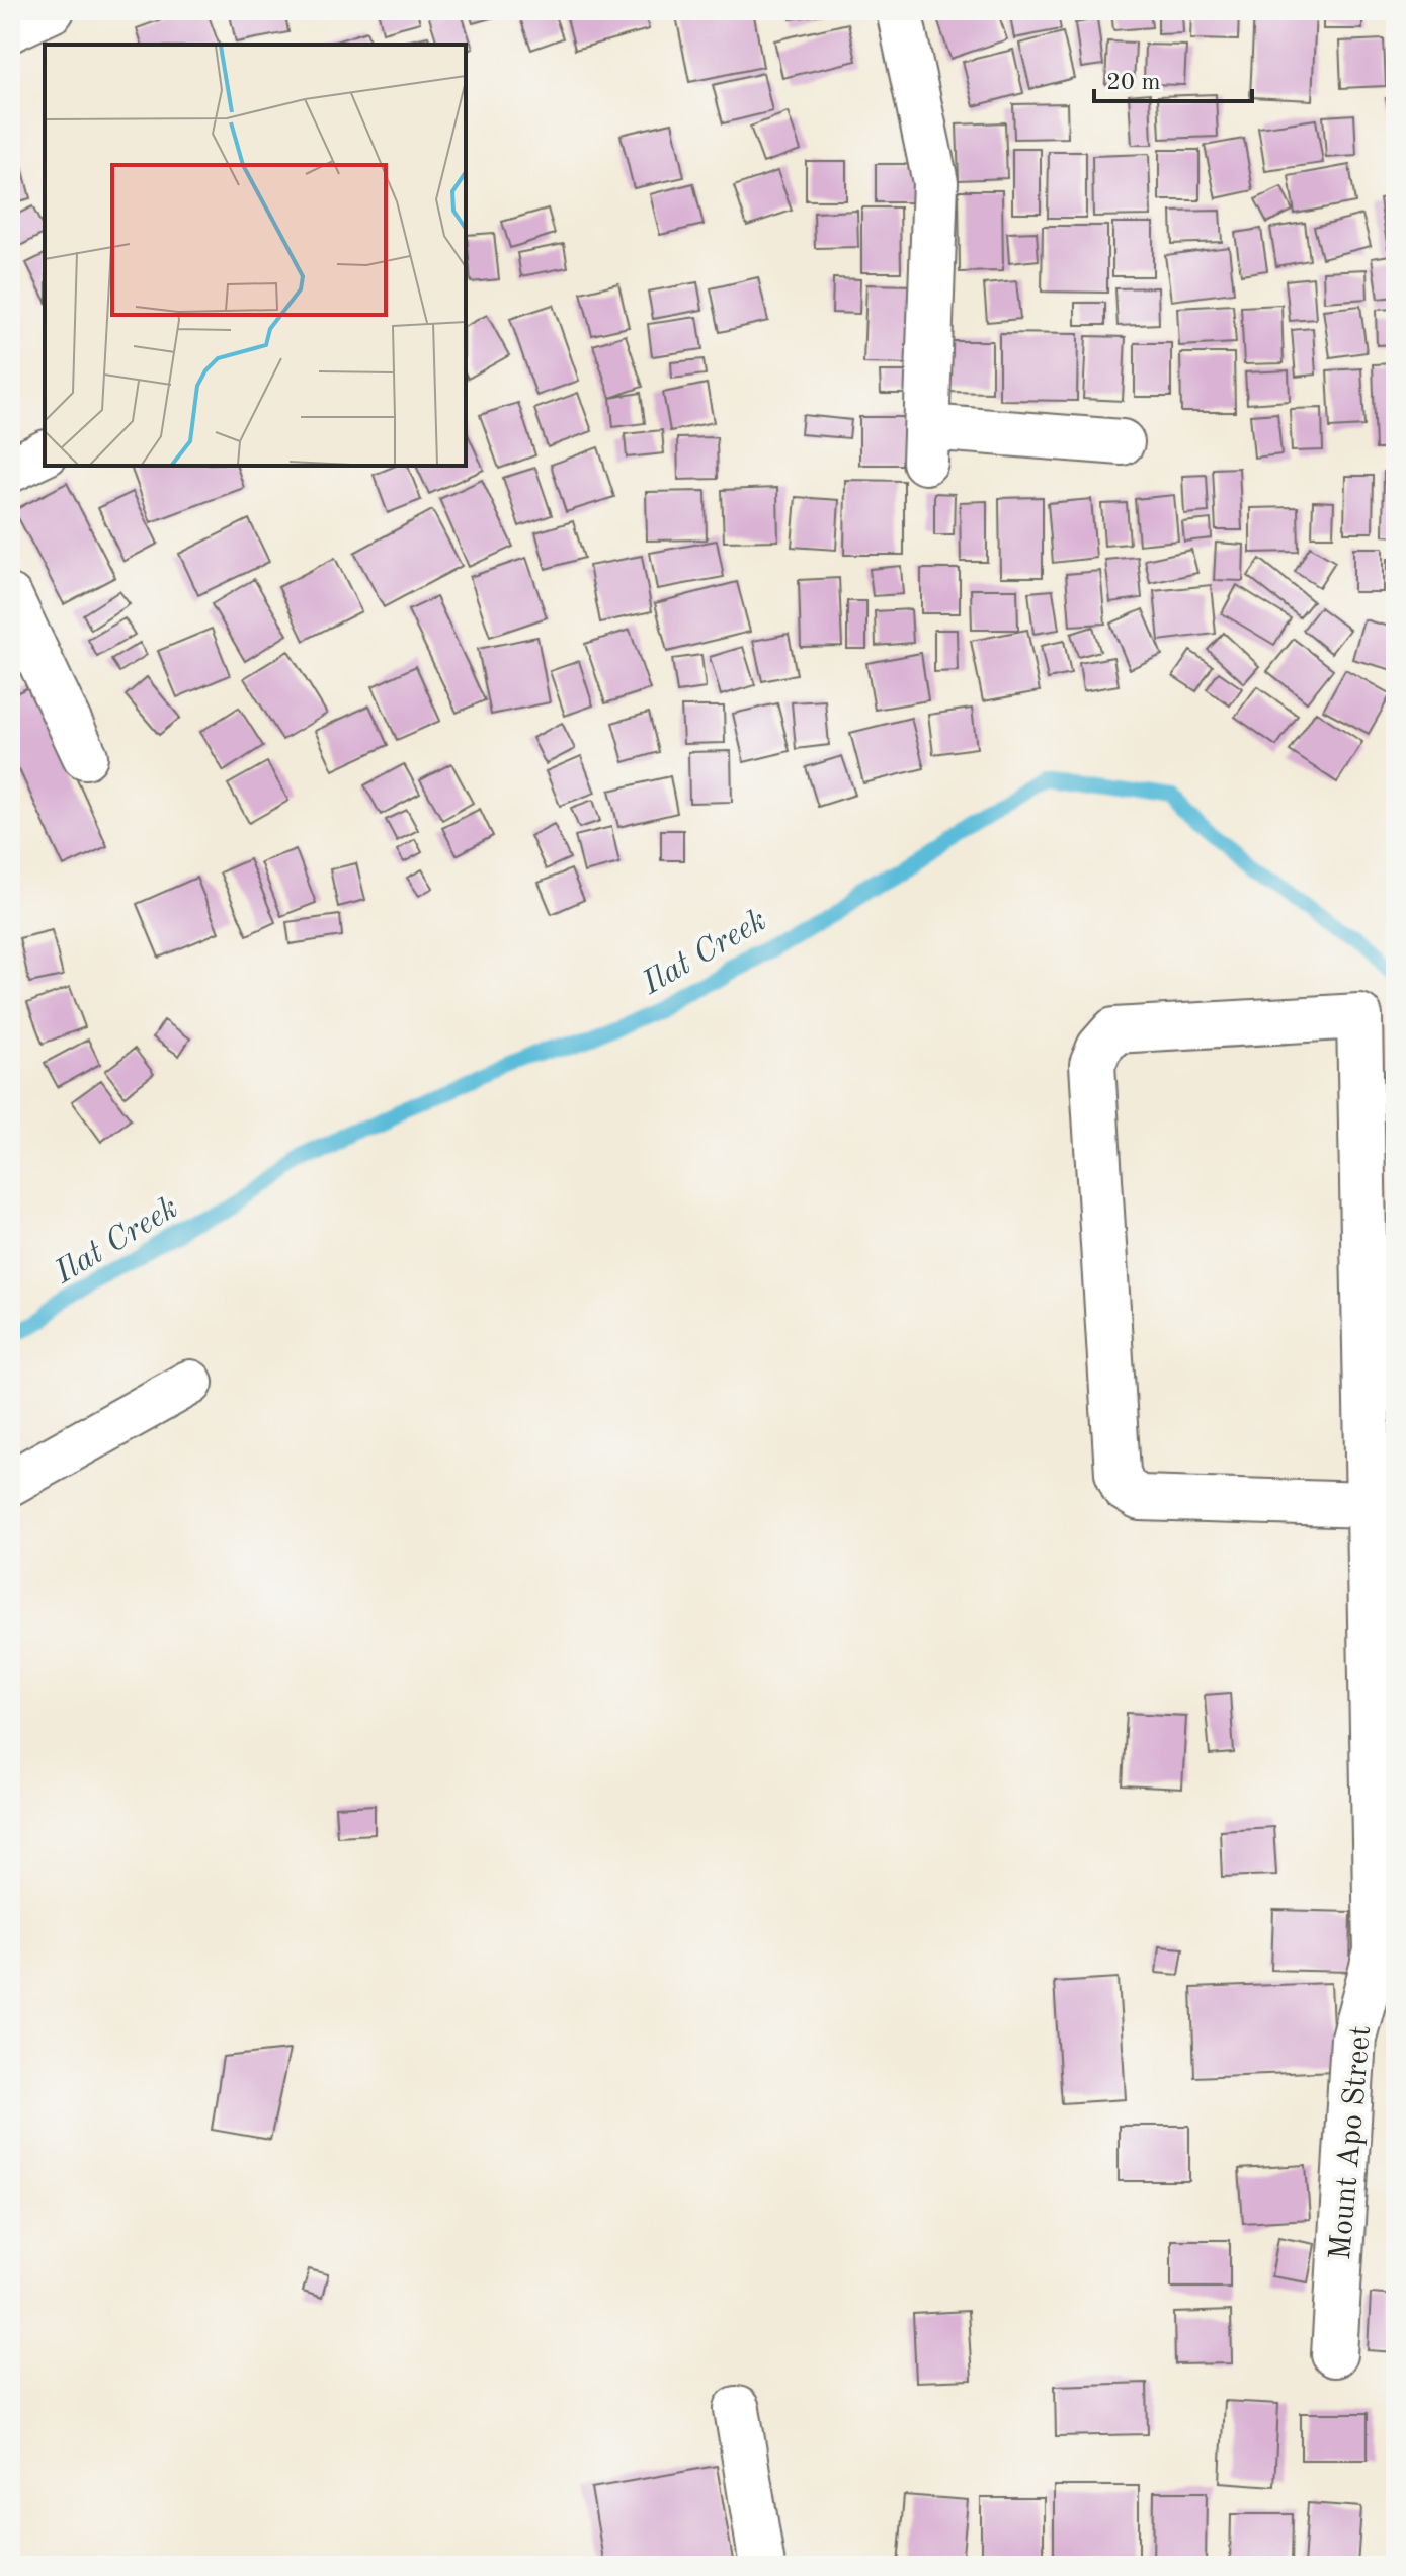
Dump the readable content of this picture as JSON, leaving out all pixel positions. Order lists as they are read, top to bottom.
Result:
{
  "streets": {
    "street": ["Mount Apo Street"]
  },
  "water": ["Ilat Creek"],
  "scale_bar": "20 m"
}
